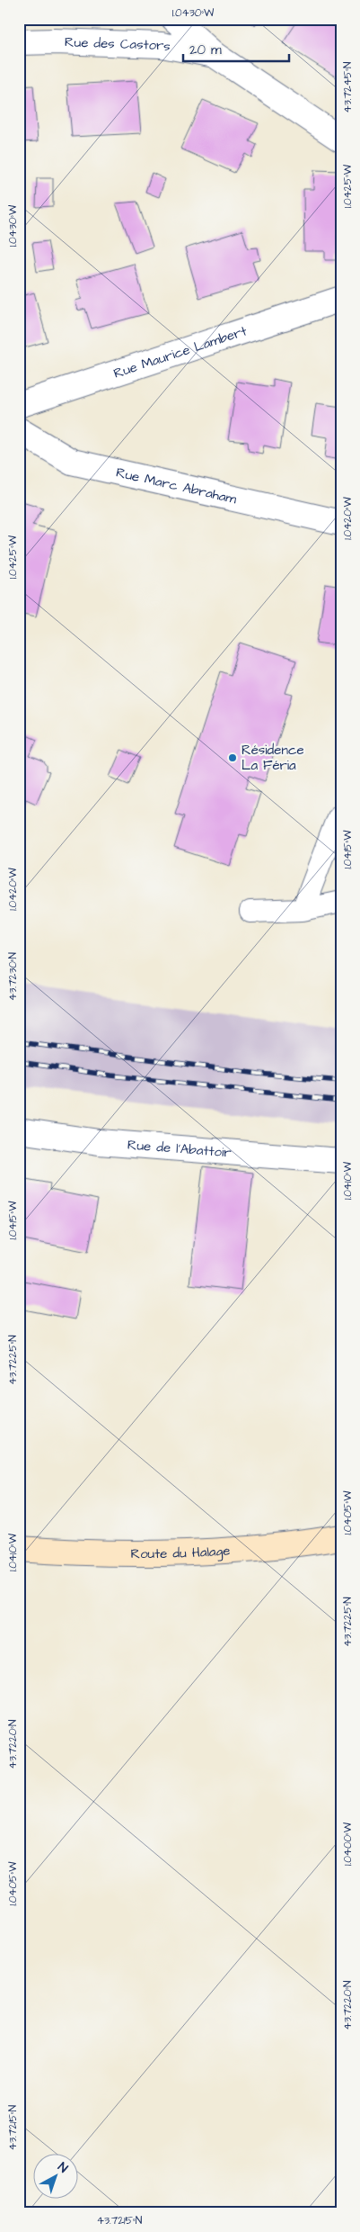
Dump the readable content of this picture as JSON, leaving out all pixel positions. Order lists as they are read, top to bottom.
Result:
{
  "streets": {
    "main road": ["Route du Halage"],
    "street": [
      "Rue des Castors",
      "Rue Maurice Lambert",
      "Rue Marc Abraham",
      "Rue de l'Abattoir"
    ]
  },
  "places": ["Résidence La Féria"],
  "scale_bar": "20 m",
  "north": "top right",
  "coordinates": [
    "1.0430°W",
    "43.7245°N",
    "1.0425°W",
    "1.0420°W",
    "1.0415°W",
    "43.7230°N",
    "1.0410°W",
    "43.7225°N",
    "1.0405°W",
    "43.7220°N",
    "1.0400°W",
    "43.7215°N"
  ]
}
